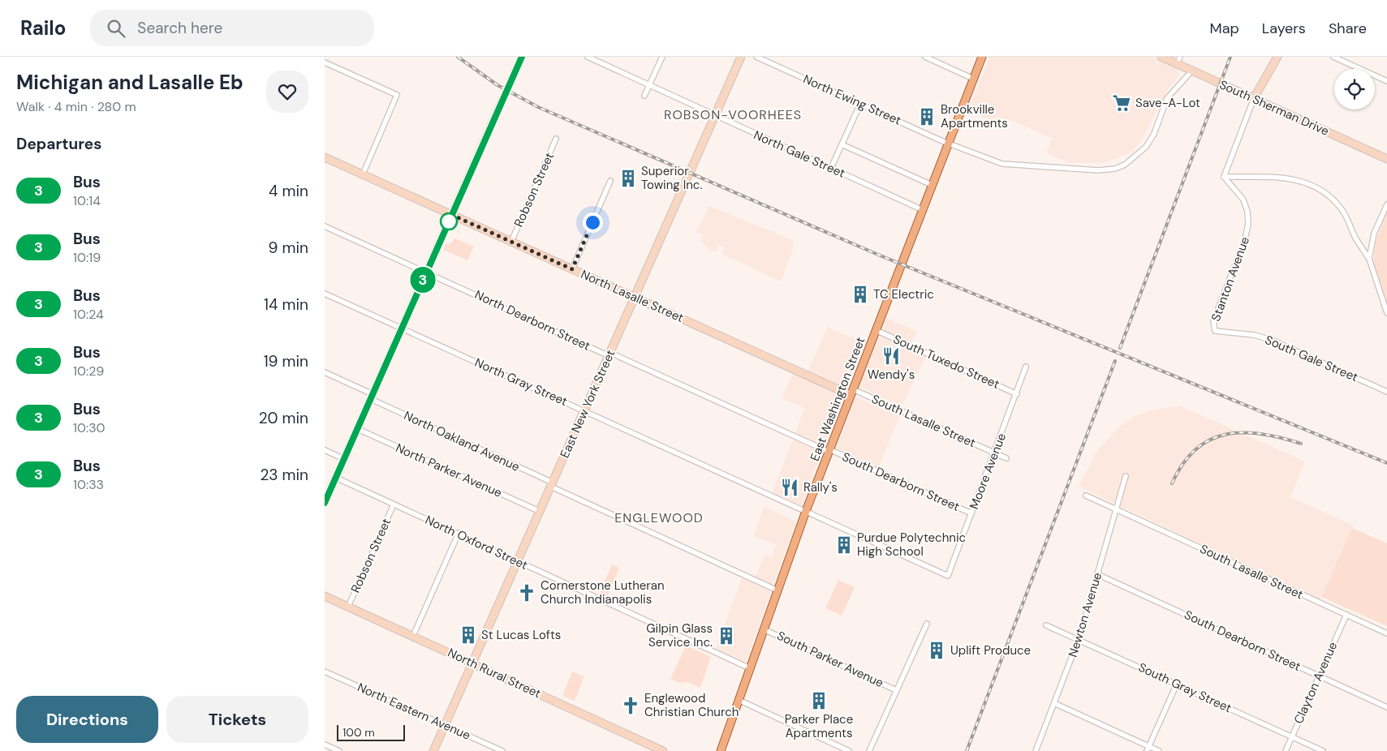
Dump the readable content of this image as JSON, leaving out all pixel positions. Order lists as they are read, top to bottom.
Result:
{
  "streets": {
    "main road": [
      "South Sherman Drive",
      "North Lasalle Street",
      "East Washington Street",
      "East New York Street",
      "North Rural Street"
    ],
    "street": [
      "North Ewing Street",
      "North Gale Street",
      "Robson Street",
      "Stanton Avenue",
      "North Dearborn Street",
      "South Gale Street",
      "South Tuxedo Street",
      "North Gray Street",
      "South Lasalle Street",
      "North Oakland Avenue",
      "North Parker Avenue",
      "Moore Avenue",
      "South Dearborn Street",
      "North Oxford Street",
      "Newton Avenue",
      "South Parker Avenue",
      "Clayton Avenue",
      "South Gray Street",
      "North Eastern Avenue"
    ]
  },
  "crossings": [
    ["North Ewing Street", "South Sherman Drive"],
    ["North Ewing Street", "East Washington Street"],
    ["North Gale Street", "East Washington Street"],
    ["North Gale Street", "East New York Street"],
    ["Robson Street", "North Lasalle Street"],
    ["Robson Street", "North Oxford Street"],
    ["Robson Street", "North Rural Street"],
    ["Stanton Avenue", "South Gale Street"],
    ["North Lasalle Street", "East Washington Street"],
    ["North Lasalle Street", "East New York Street"],
    ["North Lasalle Street", "South Lasalle Street"],
    ["North Dearborn Street", "East Washington Street"],
    ["North Dearborn Street", "East New York Street"],
    ["North Dearborn Street", "South Dearborn Street"],
    ["South Tuxedo Street", "East Washington Street"],
    ["South Tuxedo Street", "Moore Avenue"],
    ["North Gray Street", "East Washington Street"],
    ["North Gray Street", "East New York Street"],
    ["North Gray Street", "Moore Avenue"],
    ["East Washington Street", "South Lasalle Street"],
    ["East Washington Street", "North Oakland Avenue"],
    ["East Washington Street", "Moore Avenue"],
    ["East Washington Street", "South Dearborn Street"],
    ["East Washington Street", "North Oxford Street"],
    ["East Washington Street", "South Parker Avenue"],
    ["East New York Street", "North Oakland Avenue"],
    ["East New York Street", "North Parker Avenue"],
    ["East New York Street", "North Oxford Street"],
    ["East New York Street", "North Rural Street"],
    ["East New York Street", "North Eastern Avenue"],
    ["South Lasalle Street", "Moore Avenue"],
    ["South Lasalle Street", "Newton Avenue"],
    ["South Lasalle Street", "Clayton Avenue"],
    ["Moore Avenue", "South Dearborn Street"],
    ["South Dearborn Street", "Newton Avenue"],
    ["South Dearborn Street", "Clayton Avenue"],
    ["Newton Avenue", "South Gray Street"],
    ["Clayton Avenue", "South Gray Street"]
  ],
  "districts": ["ROBSON-VOORHEES", "ENGLEWOOD"],
  "places": {
    "supermarket": ["Save-A-Lot"],
    "building": [
      "Brookville Apartments",
      "Superior Towing Inc.",
      "TC Electric",
      "Purdue Polytechnic High School",
      "St Lucas Lofts",
      "Gilpin Glass Service Inc.",
      "Uplift Produce",
      "Parker Place Apartments"
    ],
    "restaurant": ["Wendy's", "Rally's"],
    "church": ["Cornerstone Lutheran Church Indianapolis", "Englewood Christian Church"]
  },
  "lines": ["bus line 3"],
  "scale_bar": "100 m",
  "page": {
    "header": "Railo",
    "search": "Search here",
    "nav": ["Map", "Layers", "Share"],
    "heading": [
      ["Michigan and Lasalle Eb", "Walk · 4 min · 280 m"],
      "Departures"
    ],
    "on_map": "3",
    "list": [
      {
        "mark": "3",
        "name": "Bus",
        "note": "10:14",
        "value": "4 min"
      },
      {
        "mark": "3",
        "name": "Bus",
        "note": "10:19",
        "value": "9 min"
      },
      {
        "mark": "3",
        "name": "Bus",
        "note": "10:24",
        "value": "14 min"
      },
      {
        "mark": "3",
        "name": "Bus",
        "note": "10:29",
        "value": "19 min"
      },
      {
        "mark": "3",
        "name": "Bus",
        "note": "10:30",
        "value": "20 min"
      },
      {
        "mark": "3",
        "name": "Bus",
        "note": "10:33",
        "value": "23 min"
      }
    ],
    "buttons": ["Directions", "Tickets"],
    "scale": "100 m"
  }
}
